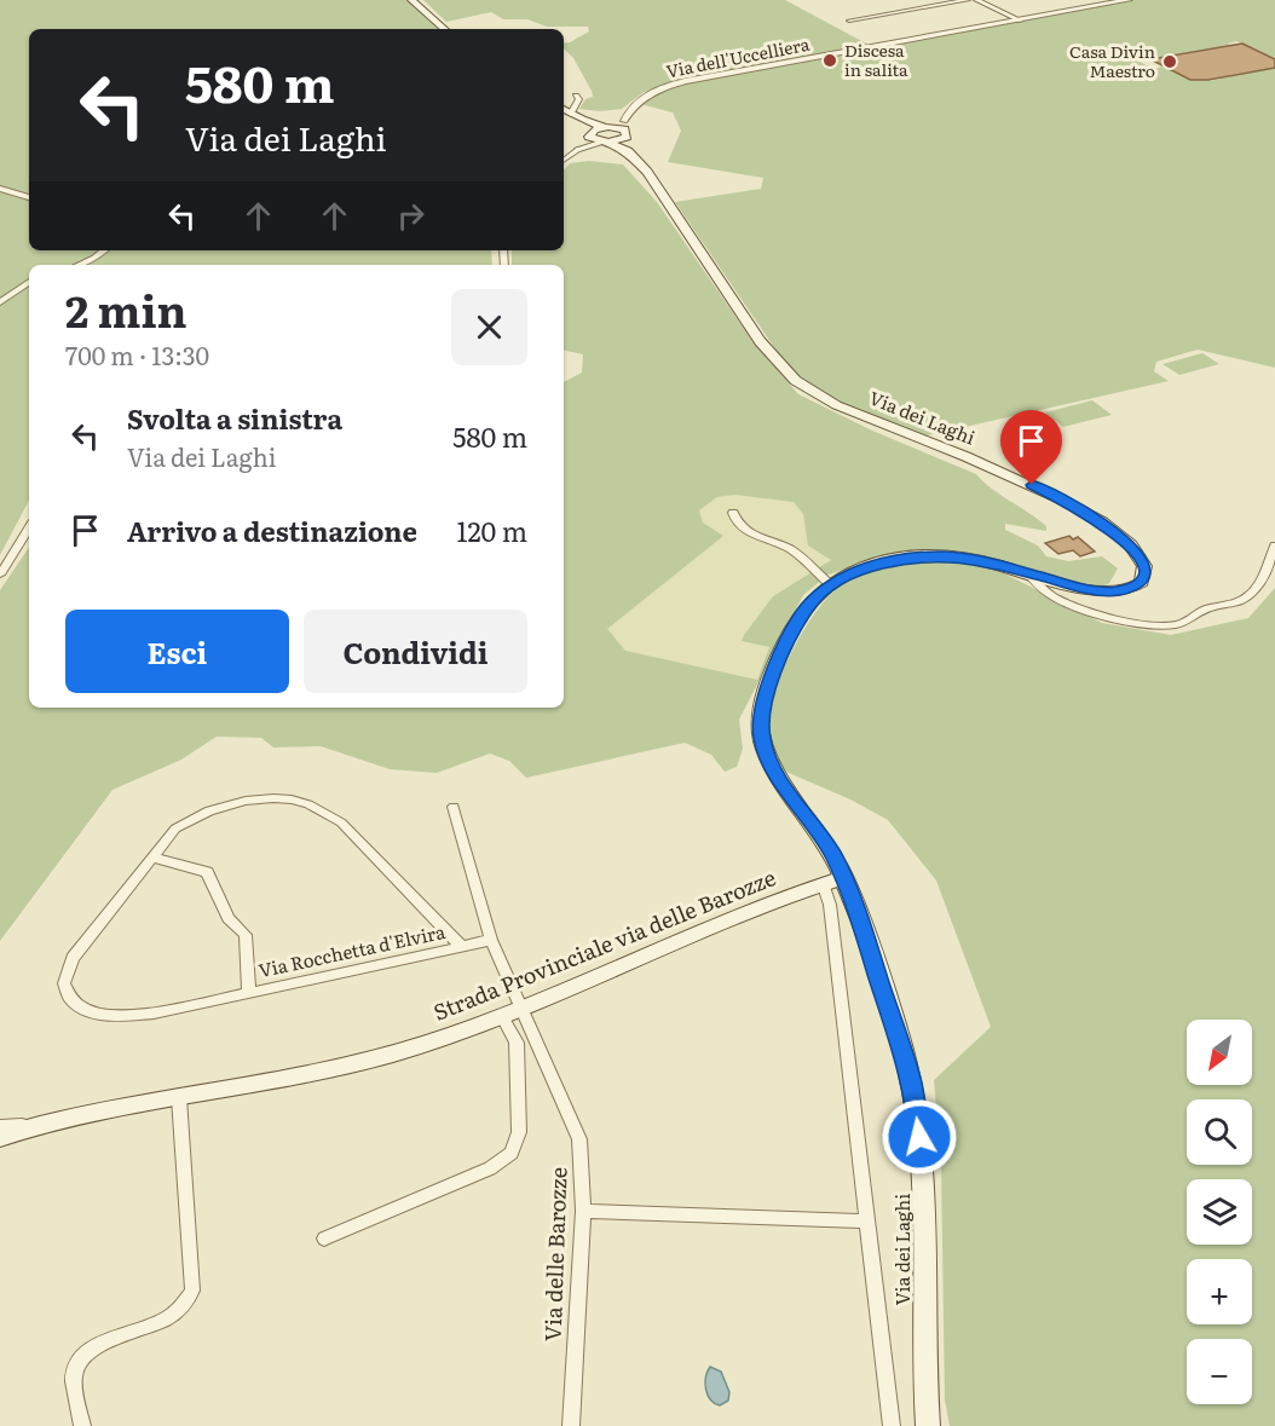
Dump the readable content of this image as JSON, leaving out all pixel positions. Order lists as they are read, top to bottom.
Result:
{
  "streets": {
    "main road": ["Via dei Laghi", "Strada Provinciale via delle Barozze"],
    "street": ["Via dell'Uccelliera", "Via Rocchetta d'Elvira", "Via delle Barozze"]
  },
  "crossings": [
    ["Via dell'Uccelliera", "Via dei Laghi"],
    ["Via dei Laghi", "Strada Provinciale via delle Barozze"],
    ["Strada Provinciale via delle Barozze", "Via delle Barozze"]
  ],
  "places": ["Discesa in salita", "Casa Divin Maestro"],
  "north": "bottom left",
  "page": {
    "turn": ["580 m", "Via dei Laghi"],
    "heading": ["2 min", "700 m · 13:30"],
    "list": [
      {
        "name": "Svolta a sinistra",
        "note": "Via dei Laghi",
        "value": "580 m"
      },
      {
        "name": "Arrivo a destinazione",
        "value": "120 m"
      }
    ],
    "buttons": ["Esci", "Condividi"],
    "map_buttons": ["+", "−"]
  }
}
